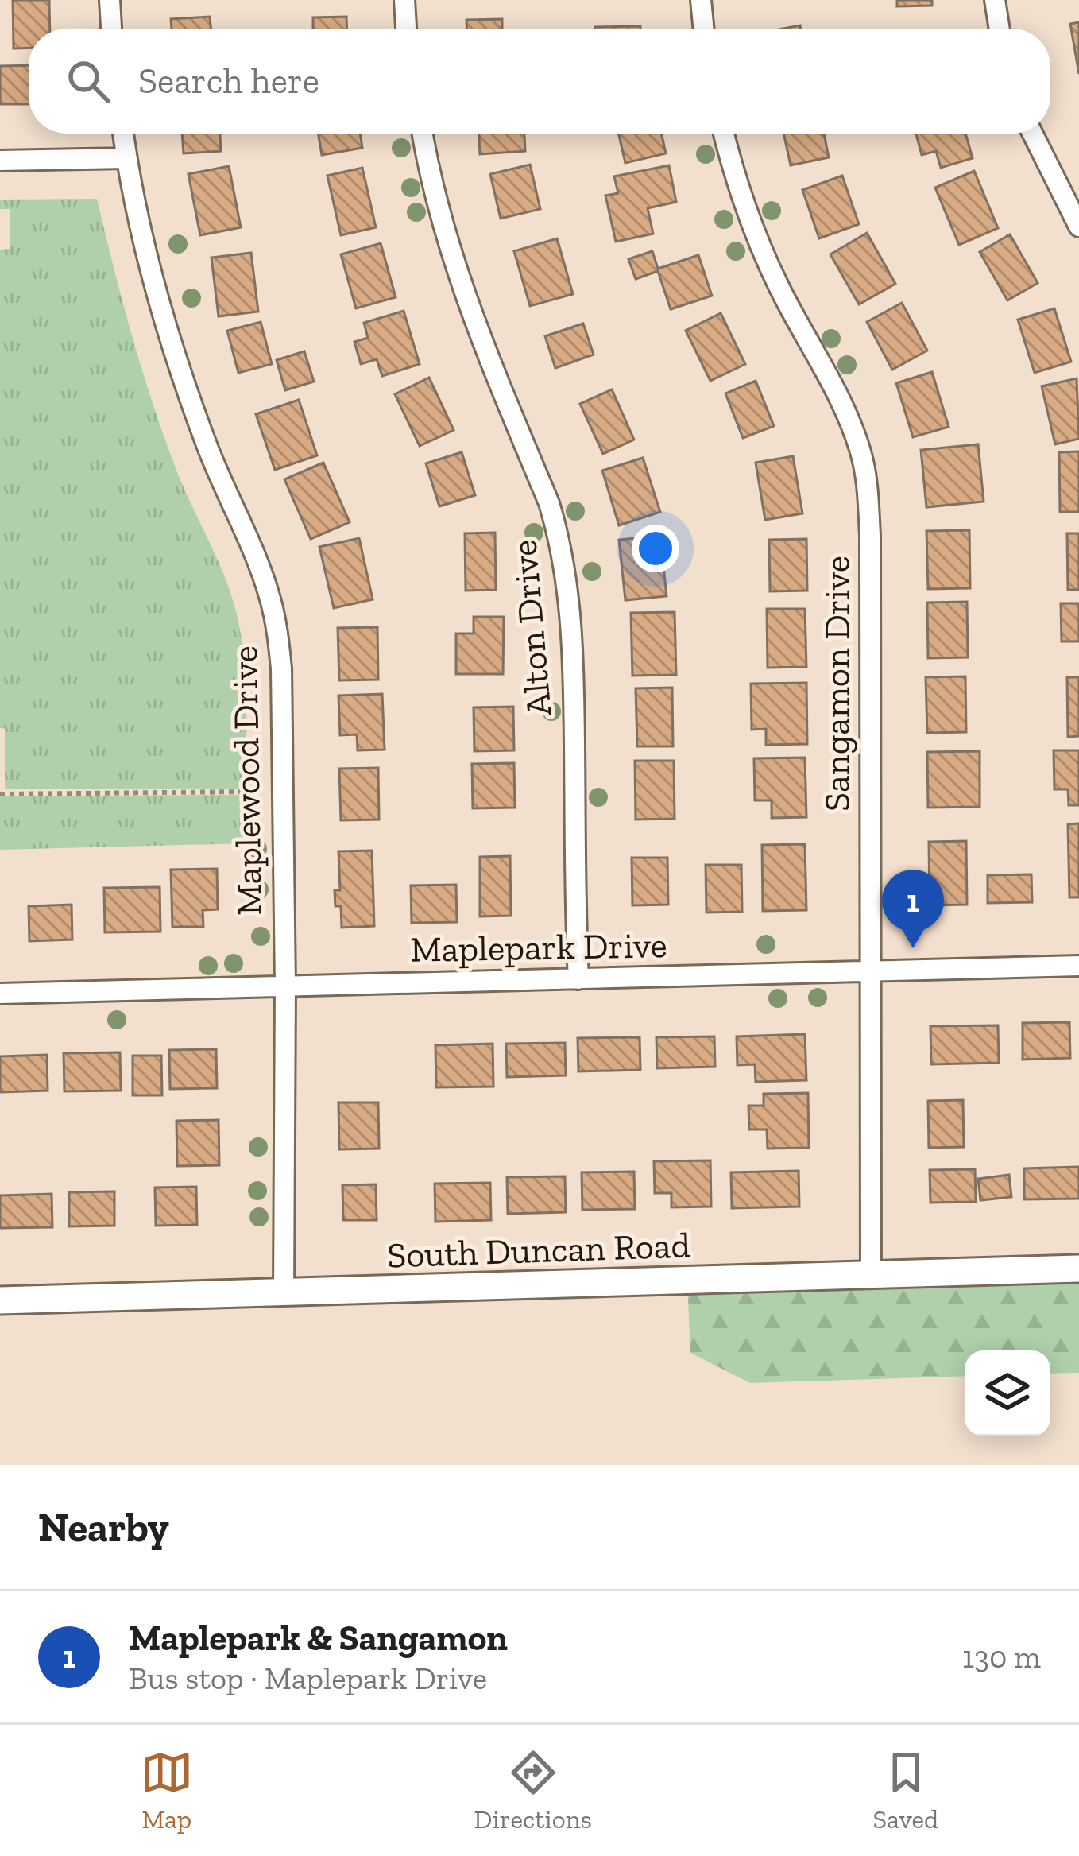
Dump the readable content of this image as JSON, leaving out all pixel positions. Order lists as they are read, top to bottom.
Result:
{
  "streets": {
    "main road": ["South Duncan Road"],
    "street": [
      "Alton Drive",
      "Sangamon Drive",
      "Maplewood Drive",
      "Maplepark Drive"
    ]
  },
  "crossings": [
    ["Alton Drive", "Maplepark Drive"],
    ["Sangamon Drive", "Maplepark Drive"],
    ["Sangamon Drive", "South Duncan Road"],
    ["Maplewood Drive", "Maplepark Drive"],
    ["Maplewood Drive", "South Duncan Road"]
  ],
  "page": {
    "search": "Search here",
    "pins": "1",
    "heading": "Nearby",
    "list": [
      {
        "mark": "1",
        "name": "Maplepark & Sangamon",
        "note": "Bus stop · Maplepark Drive",
        "value": "130 m"
      }
    ],
    "nav": ["Map", "Directions", "Saved"]
  }
}
